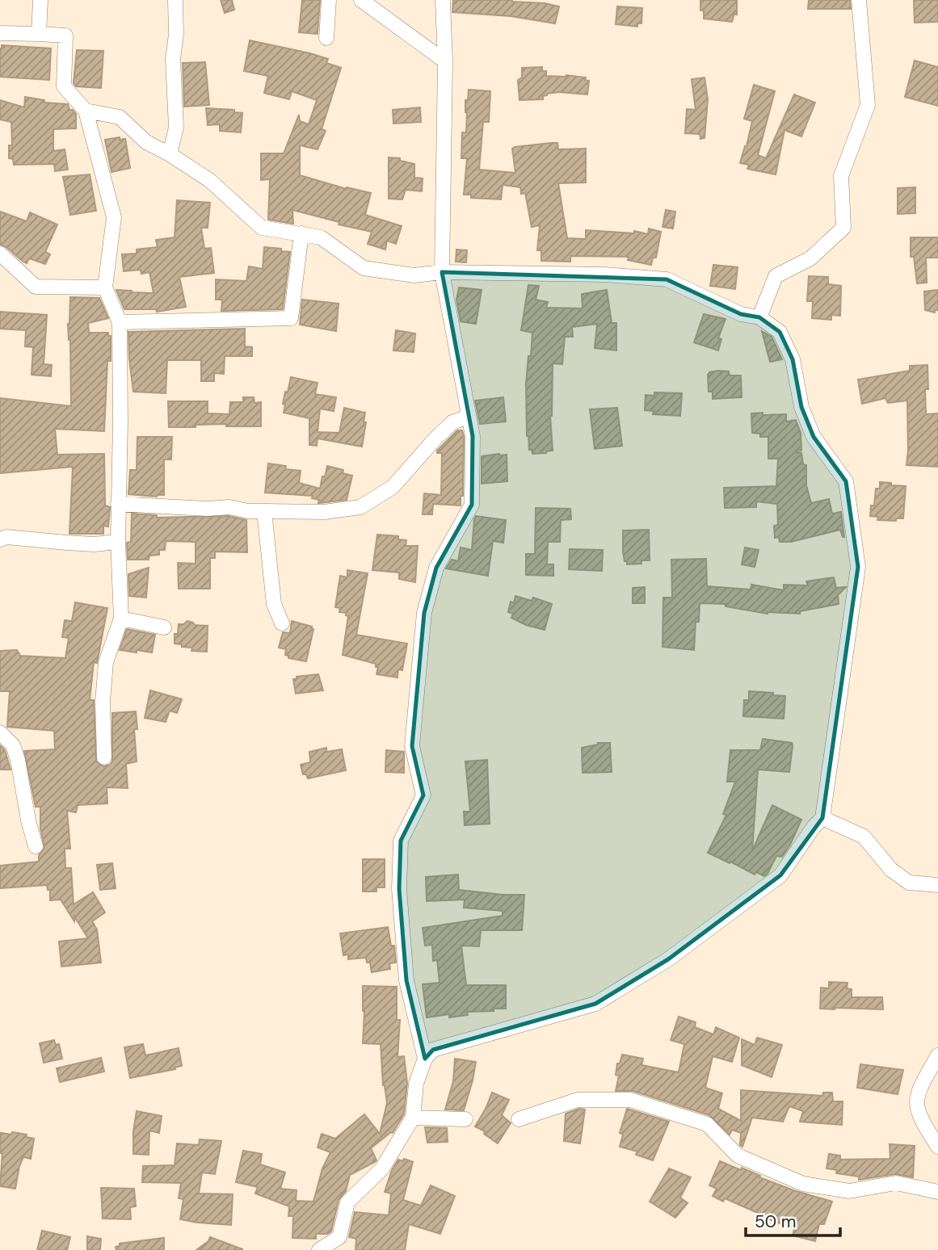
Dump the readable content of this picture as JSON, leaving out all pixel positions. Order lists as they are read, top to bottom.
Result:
{
  "scale_bar": "50 m"
}
